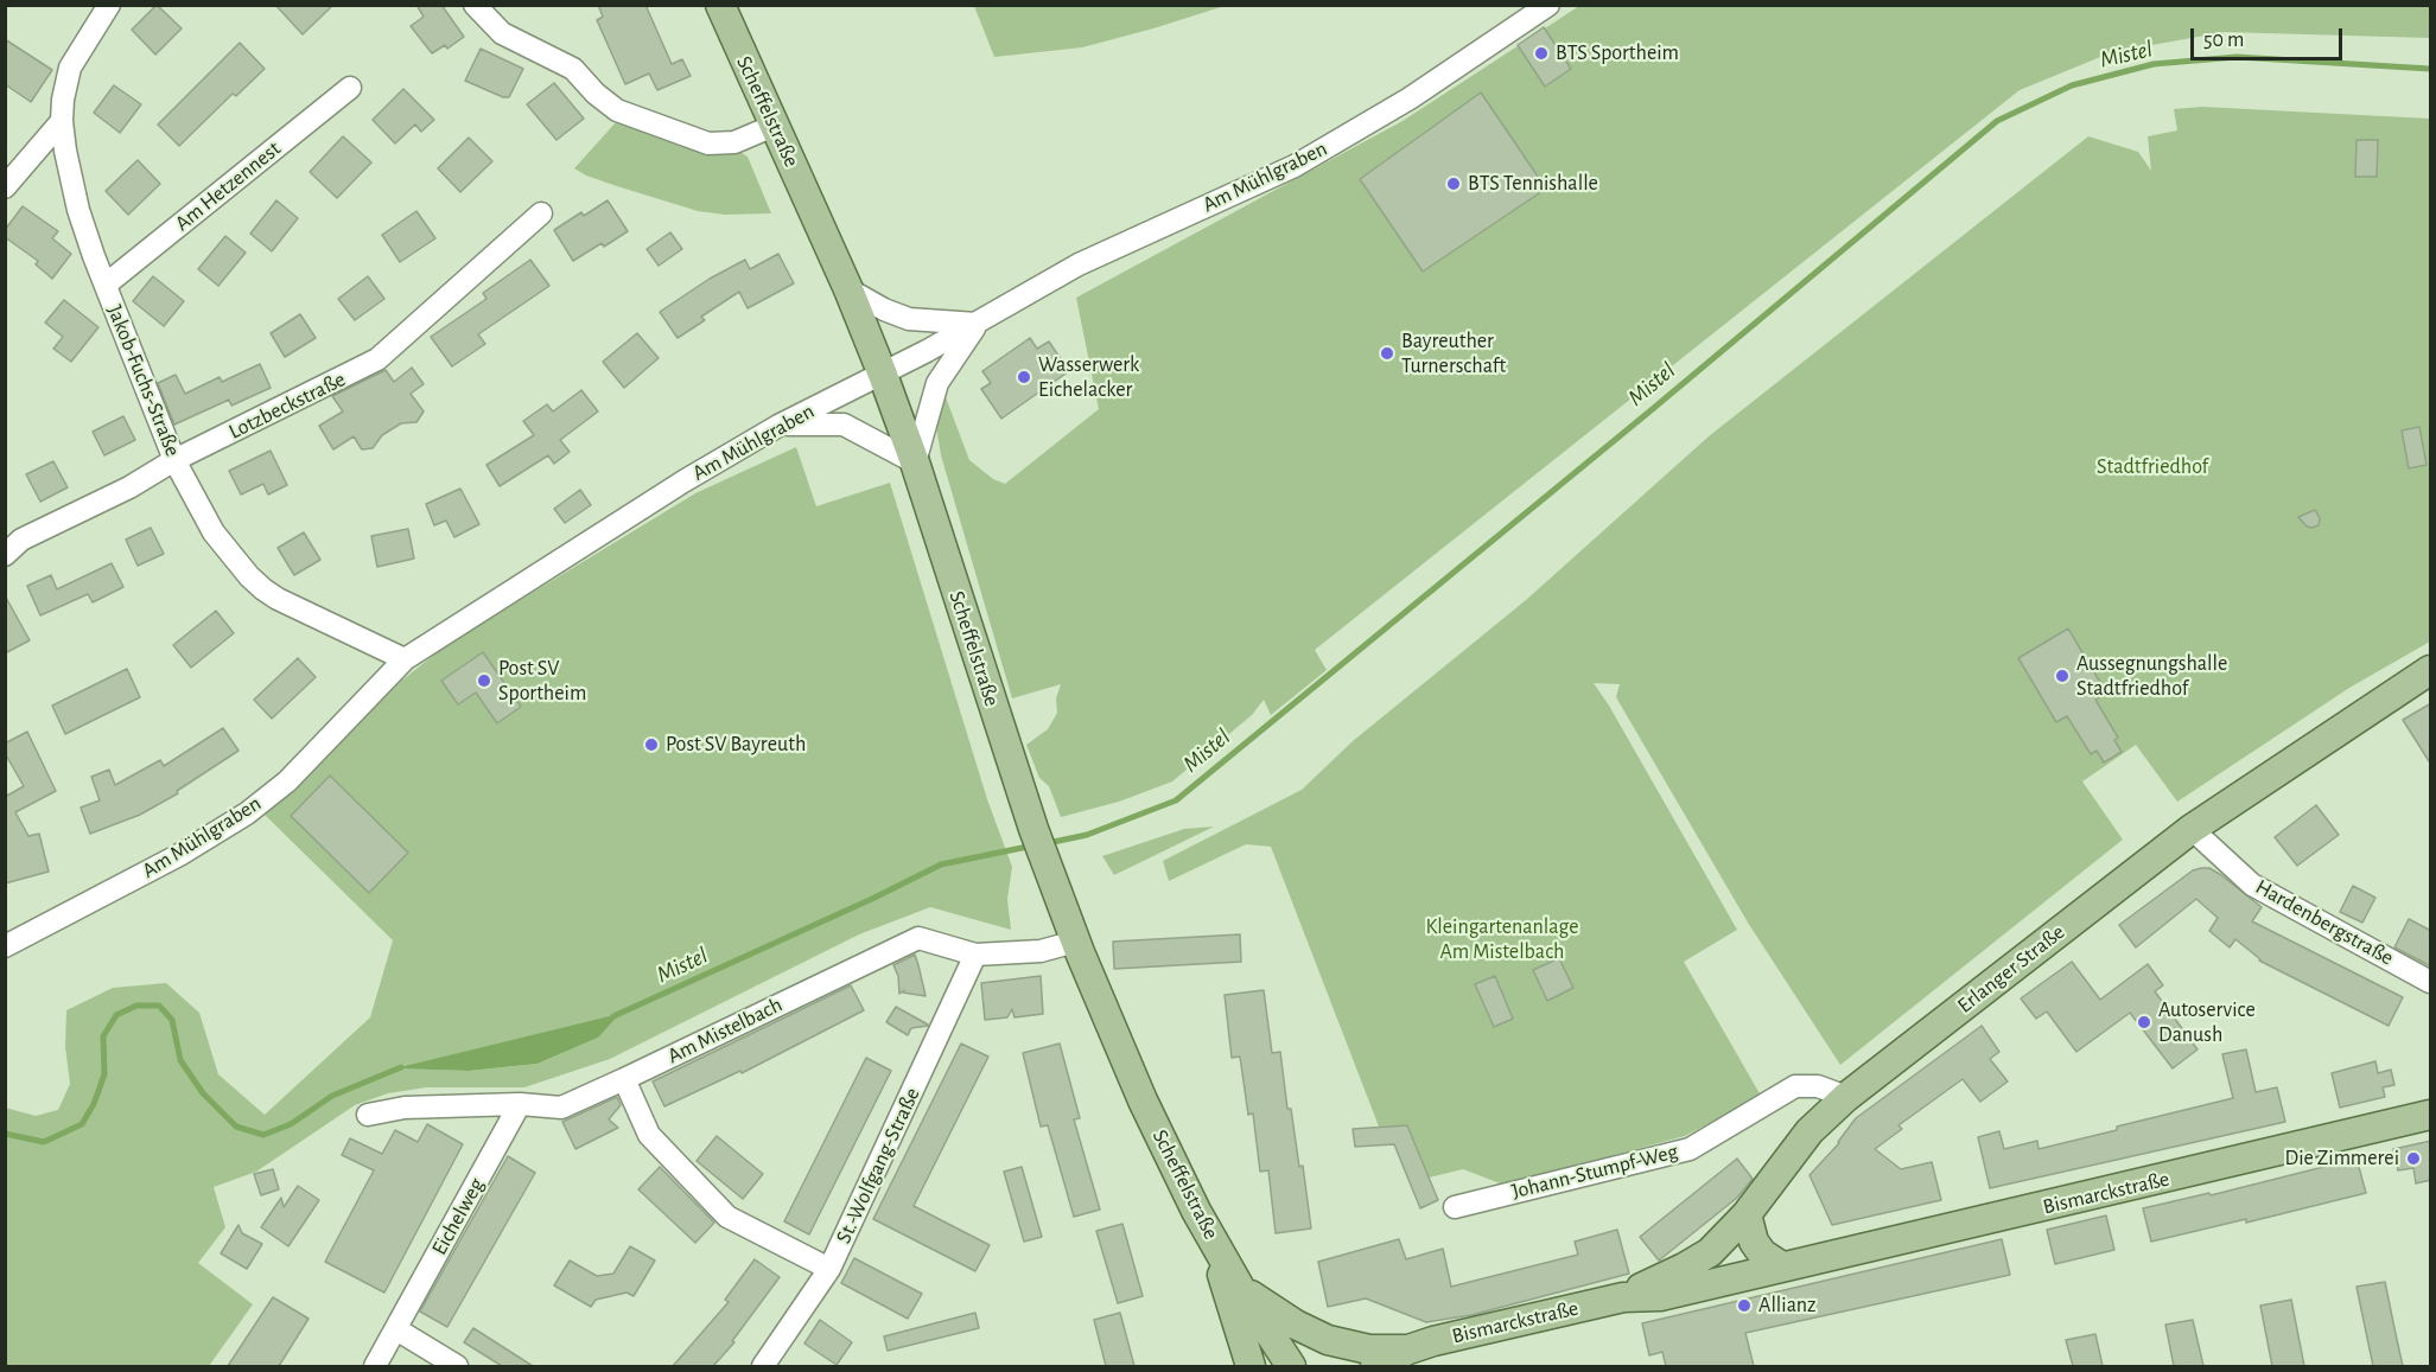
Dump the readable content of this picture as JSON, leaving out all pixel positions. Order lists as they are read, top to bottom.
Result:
{
  "streets": {
    "main road": ["Scheffelstraße", "Erlanger Straße", "Bismarckstraße"],
    "street": [
      "Am Mühlgraben",
      "Am Hetzennest",
      "Jakob-Fuchs-Straße",
      "Lotzbeckstraße",
      "Hardenbergstraße",
      "Am Mistelbach",
      "St.-Wolfgang-Straße",
      "Johann-Stumpf-Weg",
      "Eichelweg"
    ]
  },
  "crossings": [
    ["Scheffelstraße", "Am Mühlgraben"],
    ["Scheffelstraße", "Am Mistelbach"],
    ["Am Mühlgraben", "Jakob-Fuchs-Straße"],
    ["Am Hetzennest", "Jakob-Fuchs-Straße"],
    ["Jakob-Fuchs-Straße", "Lotzbeckstraße"],
    ["Hardenbergstraße", "Erlanger Straße"],
    ["Erlanger Straße", "Johann-Stumpf-Weg"],
    ["Erlanger Straße", "Bismarckstraße"],
    ["Am Mistelbach", "St.-Wolfgang-Straße"],
    ["Am Mistelbach", "Eichelweg"]
  ],
  "water": ["Mistel"],
  "parks": ["Stadtfriedhof", "Kleingartenanlage Am Mistelbach"],
  "places": [
    "BTS Sportheim",
    "BTS Tennishalle",
    "Bayreuther Turnerschaft",
    "Wasserwerk Eichelacker",
    "Aussegnungshalle Stadtfriedhof",
    "Post SV Sportheim",
    "Post SV Bayreuth",
    "Autoservice Danush",
    "Die Zimmerei",
    "Allianz"
  ],
  "scale_bar": "50 m"
}
